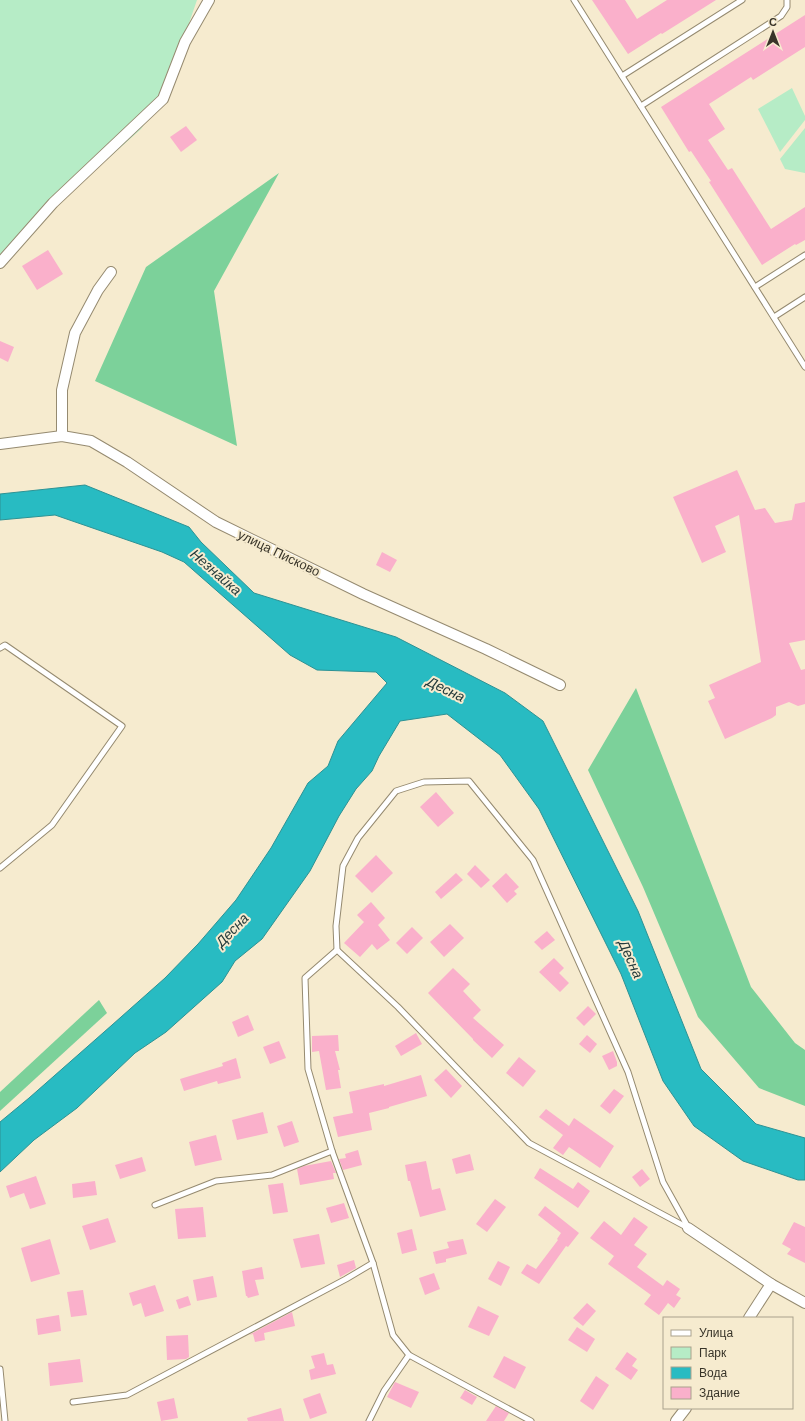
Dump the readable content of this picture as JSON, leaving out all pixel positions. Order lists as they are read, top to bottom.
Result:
{
  "streets": {
    "street": ["улица Писково"]
  },
  "water": ["Незнайка", "Десна"],
  "legend": [
    "Улица",
    "Парк",
    "Вода",
    "Здание"
  ],
  "north": "top"
}
